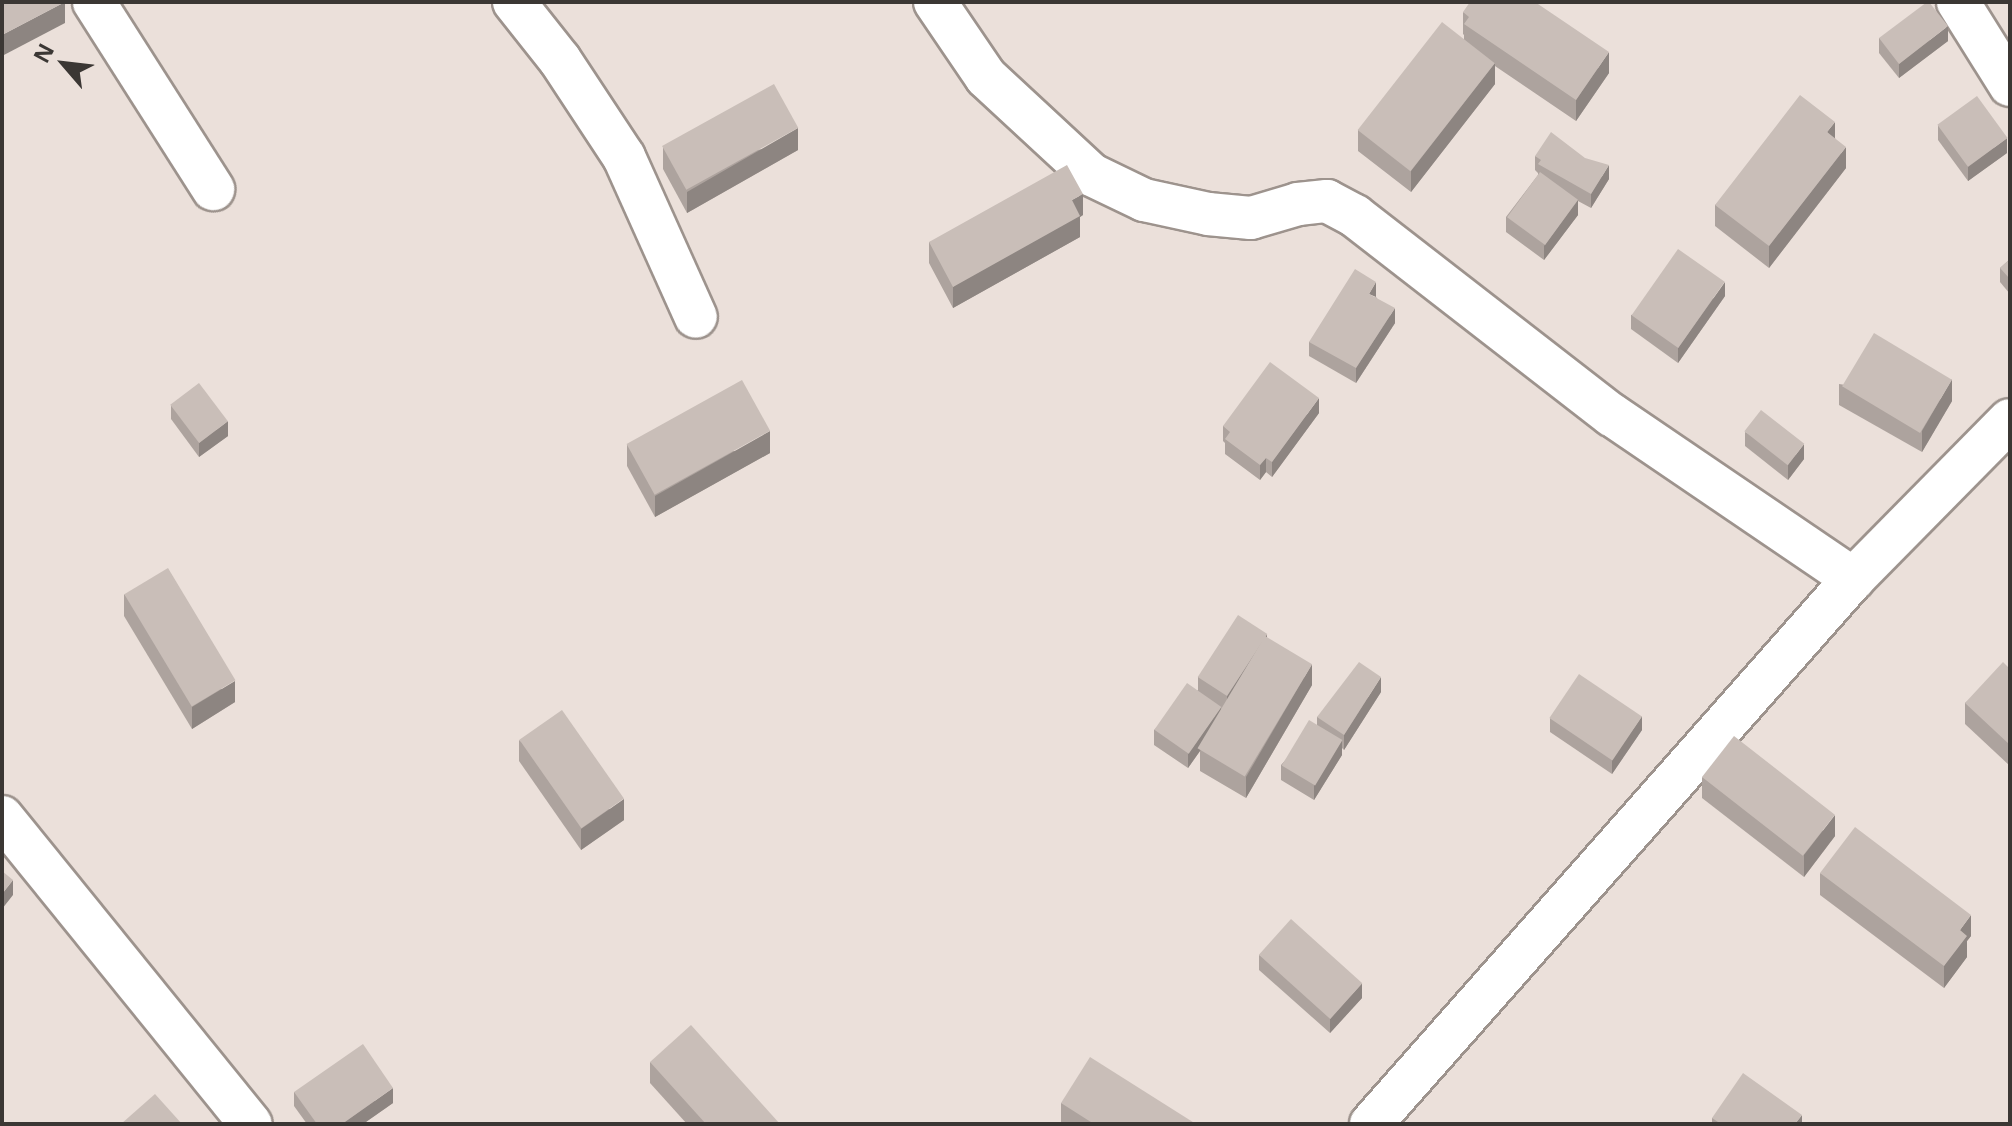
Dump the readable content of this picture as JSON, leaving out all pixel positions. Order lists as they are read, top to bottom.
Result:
{
  "north": "top left"
}
